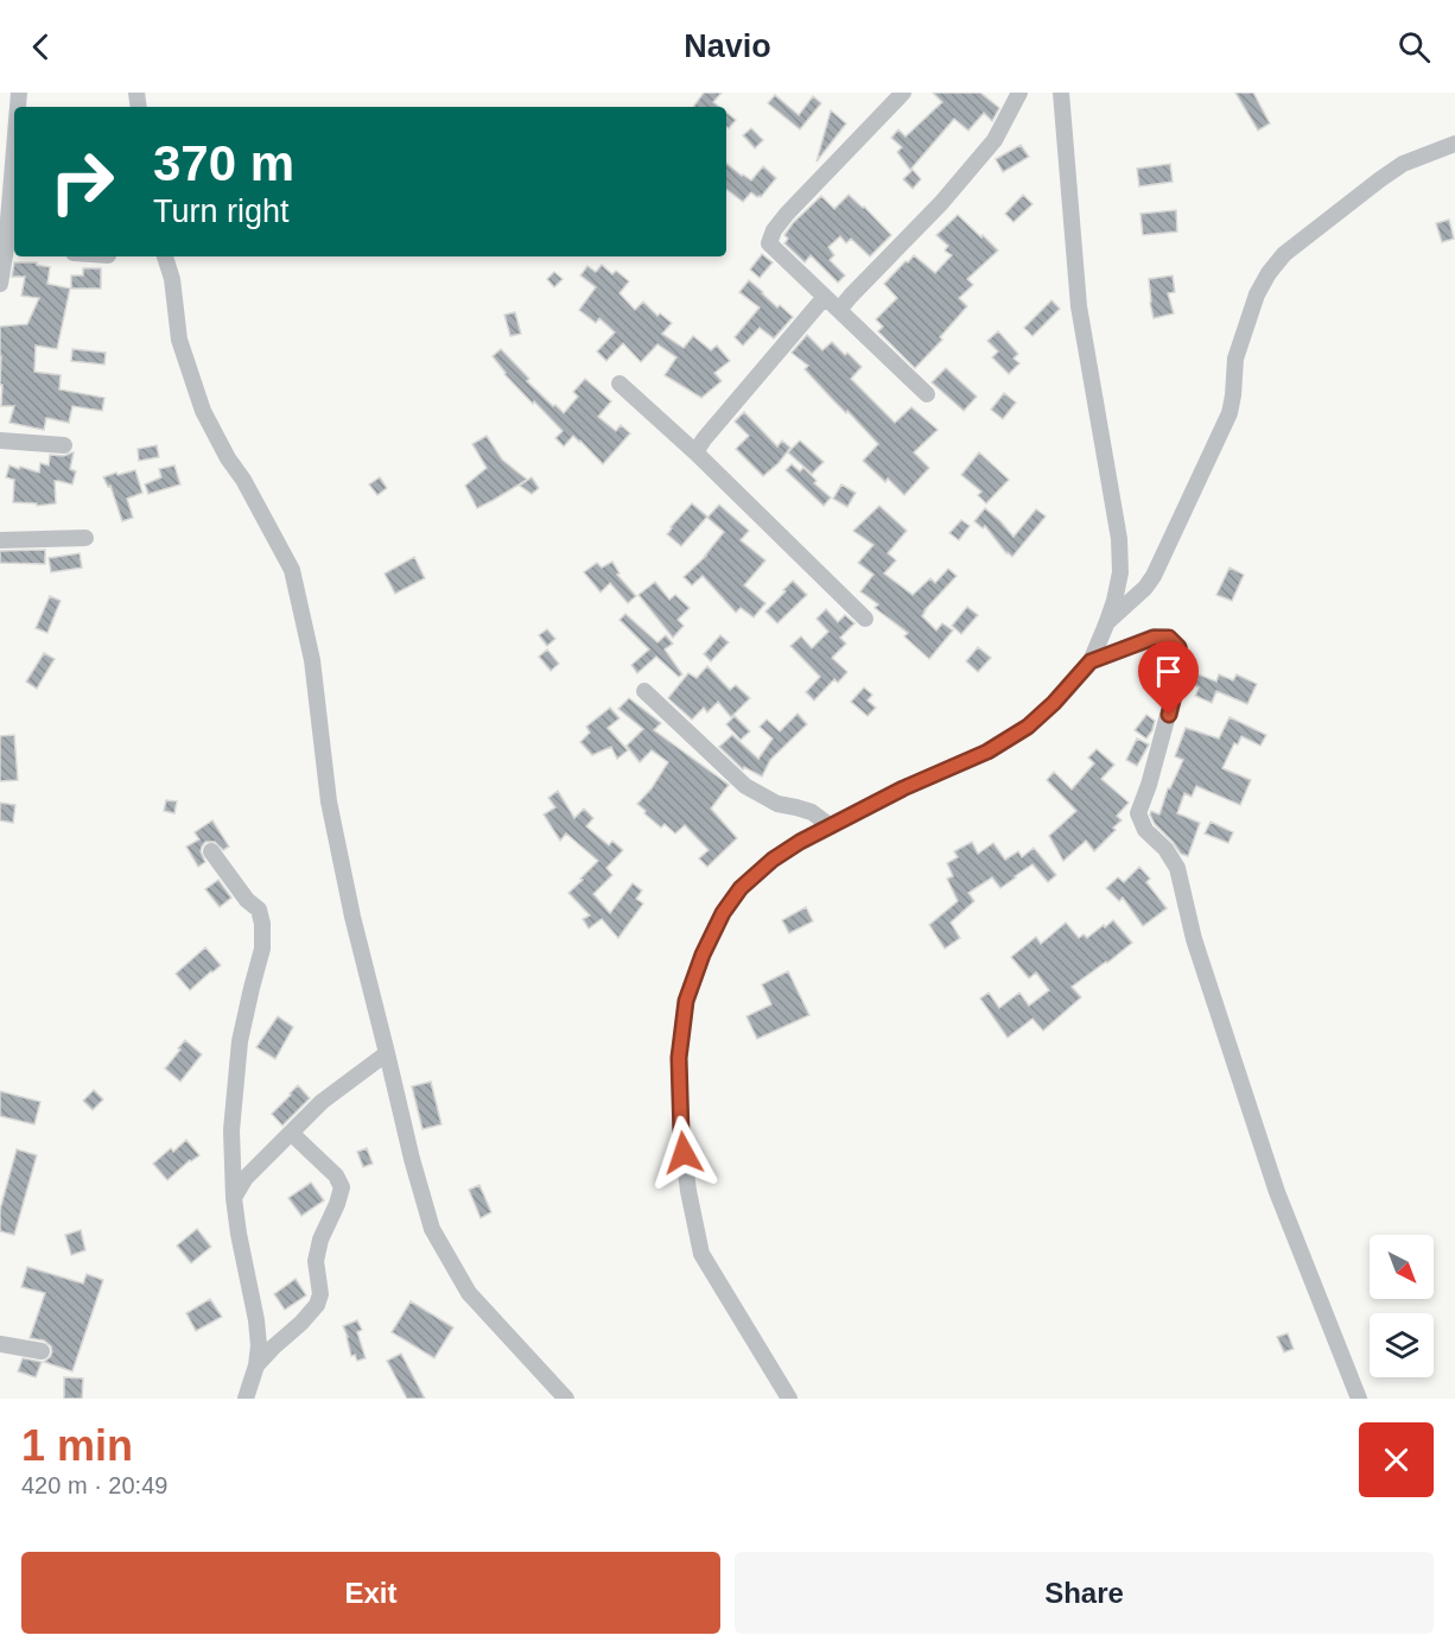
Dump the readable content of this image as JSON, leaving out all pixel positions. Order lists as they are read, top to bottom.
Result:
{
  "north": "bottom right",
  "page": {
    "header": "Navio",
    "turn": ["370 m", "Turn right"],
    "heading": ["1 min", "420 m · 20:49"],
    "buttons": ["Exit", "Share"]
  }
}
